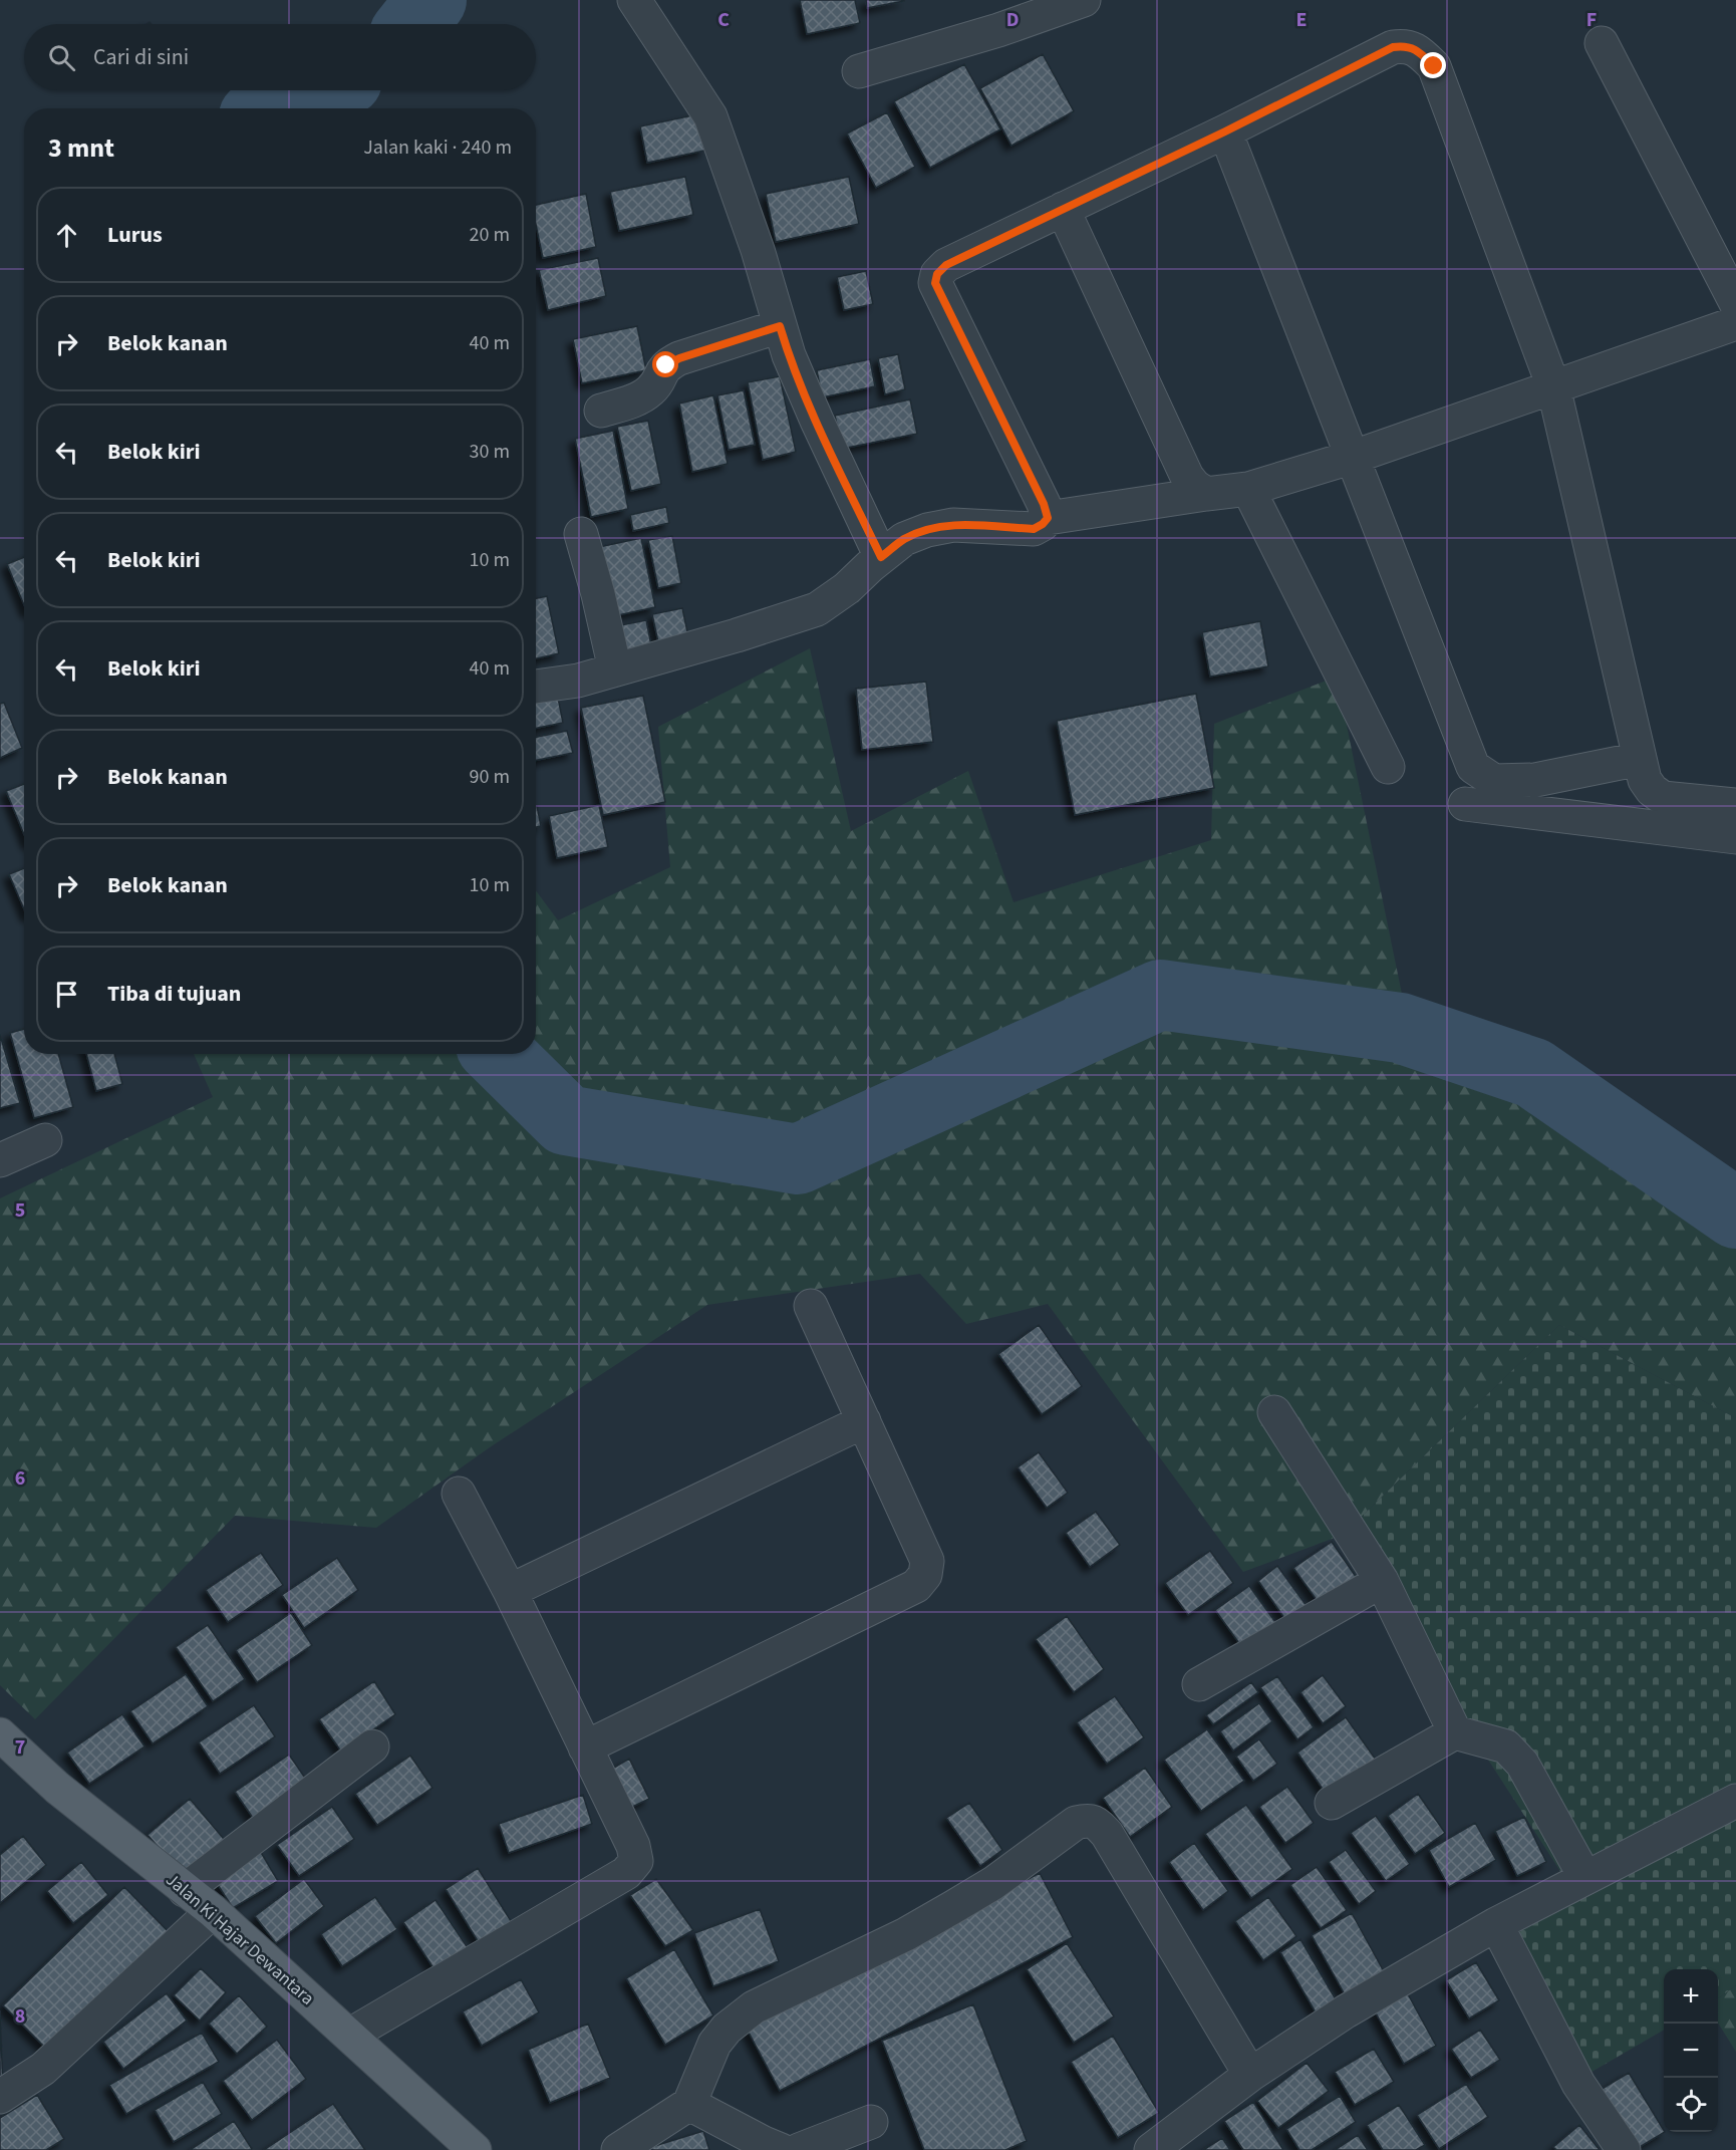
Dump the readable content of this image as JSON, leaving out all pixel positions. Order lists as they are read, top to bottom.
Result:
{
  "streets": {
    "main road": ["Jalan Ki Hajar Dewantara"]
  },
  "page": {
    "search": "Cari di sini",
    "heading": ["3 mnt", "Jalan kaki · 240 m"],
    "list": [
      ["Lurus", "20 m"],
      ["Belok kanan", "40 m"],
      ["Belok kiri", "30 m"],
      ["Belok kiri", "10 m"],
      ["Belok kiri", "40 m"],
      ["Belok kanan", "90 m"],
      ["Belok kanan", "10 m"],
      "Tiba di tujuan"
    ],
    "map_buttons": ["+", "−"]
  },
  "grid": {
    "columns": [
      "C",
      "D",
      "E",
      "F"
    ],
    "rows": [
      "5",
      "6",
      "7",
      "8"
    ]
  }
}
